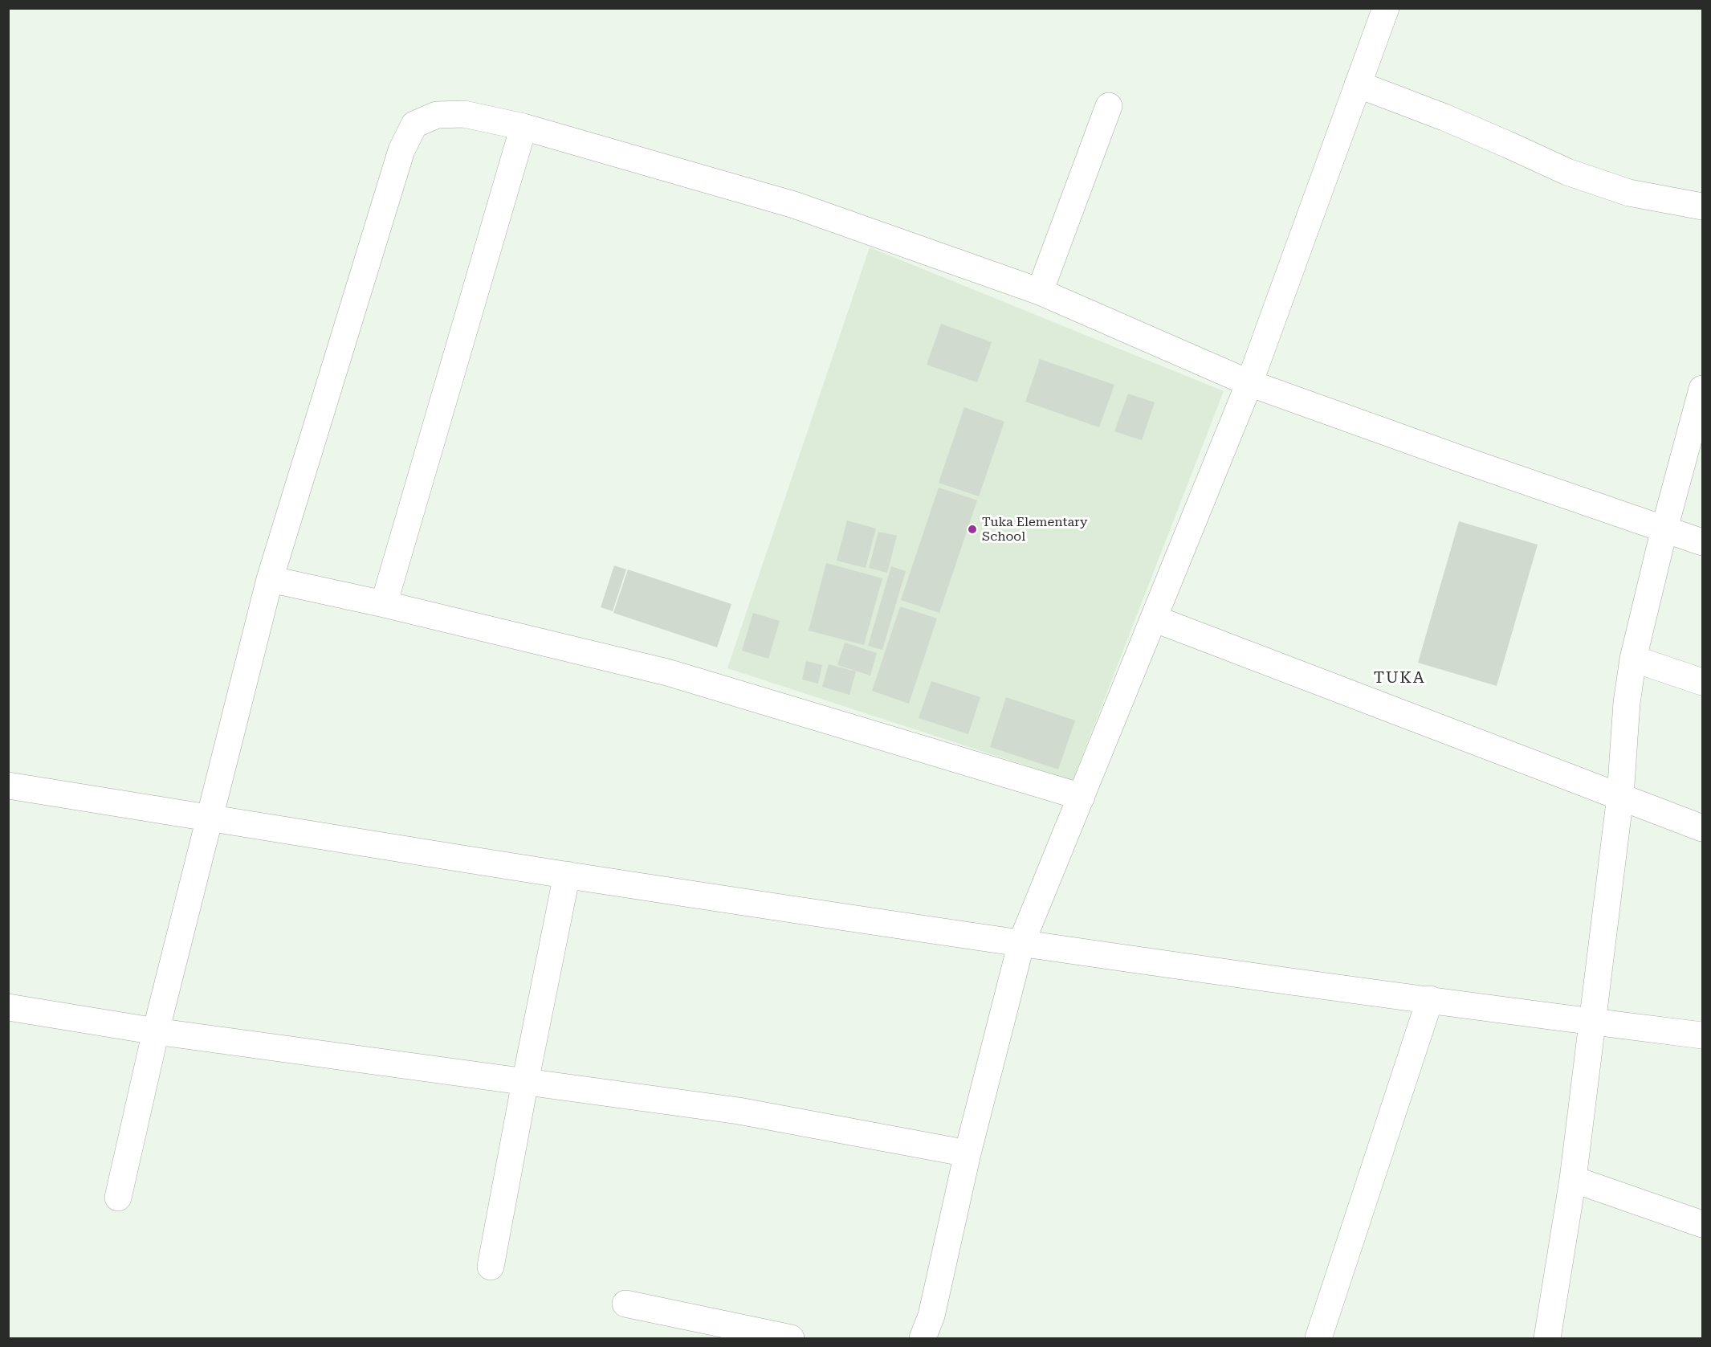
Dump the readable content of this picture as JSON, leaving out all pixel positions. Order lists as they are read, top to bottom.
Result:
{
  "districts": ["TUKA"],
  "places": ["Tuka Elementary School"]
}
